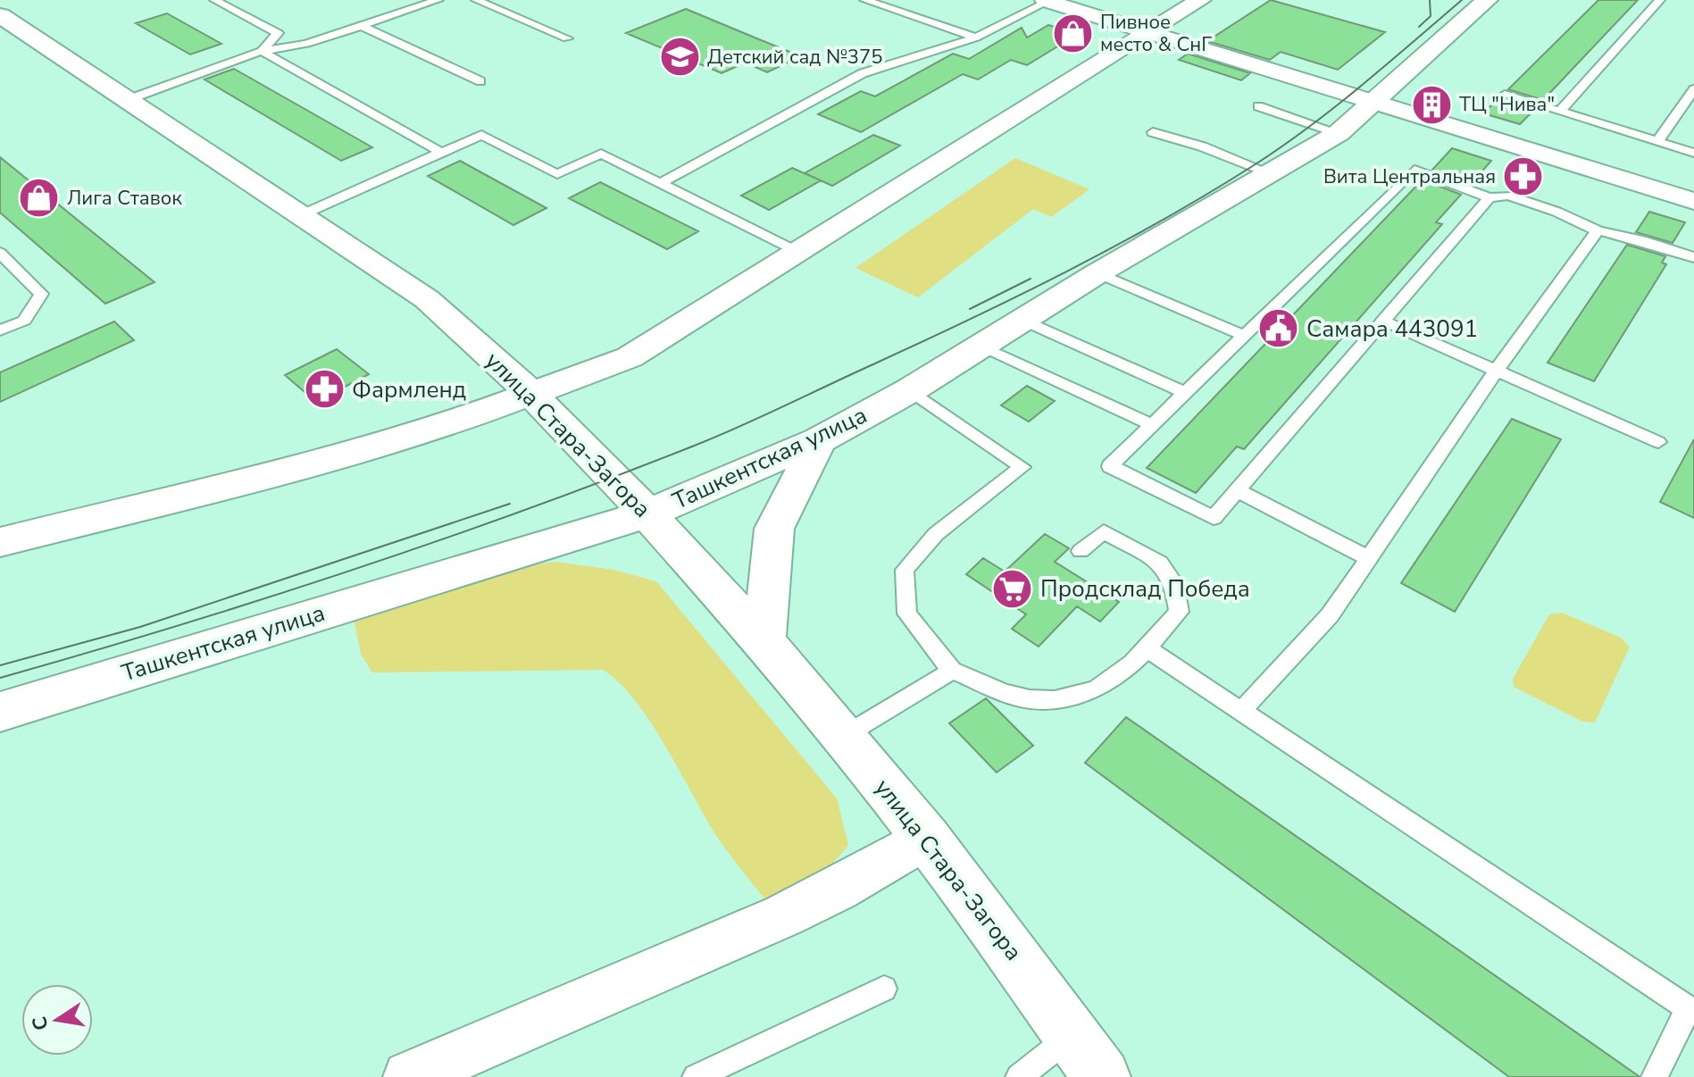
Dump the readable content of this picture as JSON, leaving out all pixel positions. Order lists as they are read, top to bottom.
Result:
{
  "streets": {
    "main road": ["улица Стара-Загора", "Ташкентская улица"]
  },
  "crossings": [
    ["улица Стара-Загора", "Ташкентская улица"]
  ],
  "places": {
    "shop": ["Пивное место & СнГ", "Лига Ставок"],
    "school or university": ["Детский сад №375"],
    "building": ["ТЦ \"Нива\""],
    "pharmacy": ["Вита Центральная", "Фармленд"],
    "public building": ["Самара 443091"],
    "supermarket": ["Продсклад Победа"]
  },
  "north": "left"
}
